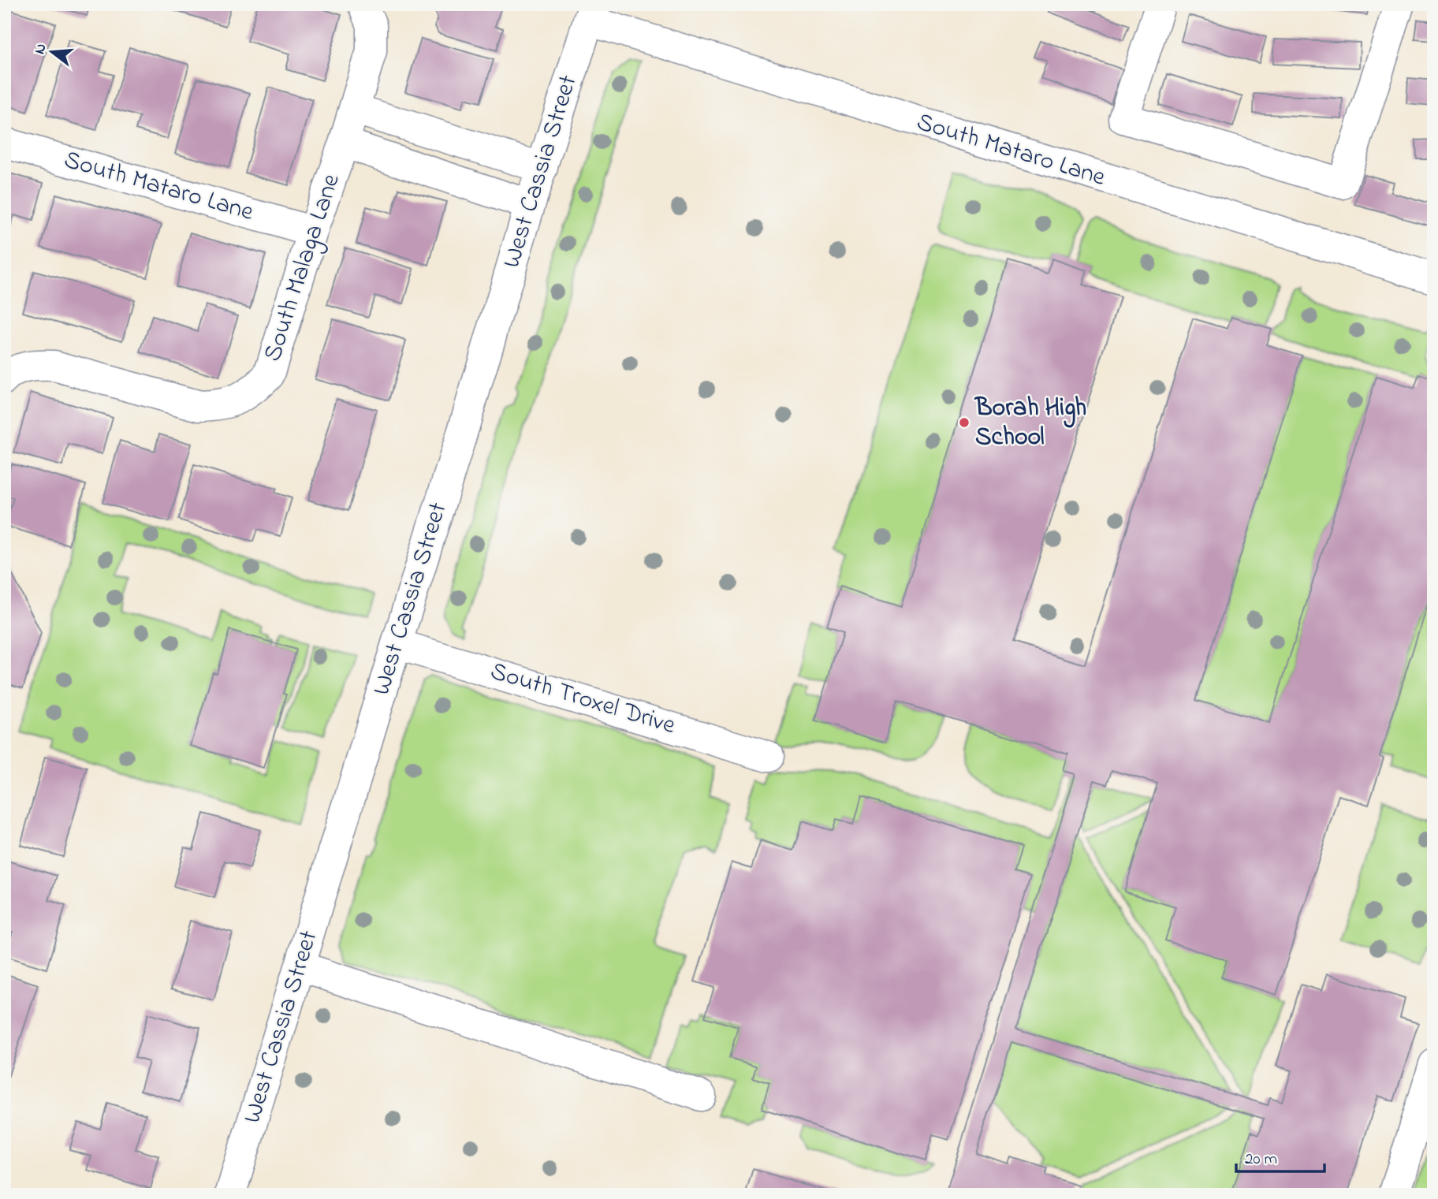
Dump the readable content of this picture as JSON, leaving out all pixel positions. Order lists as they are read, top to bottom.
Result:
{
  "streets": {
    "street": [
      "South Mataro Lane",
      "West Cassia Street",
      "South Malaga Lane",
      "South Troxel Drive"
    ]
  },
  "crossings": [
    ["South Mataro Lane", "West Cassia Street"],
    ["South Mataro Lane", "South Malaga Lane"],
    ["West Cassia Street", "South Malaga Lane"],
    ["West Cassia Street", "South Troxel Drive"]
  ],
  "places": ["Borah High School"],
  "scale_bar": "20 m",
  "north": "left"
}
